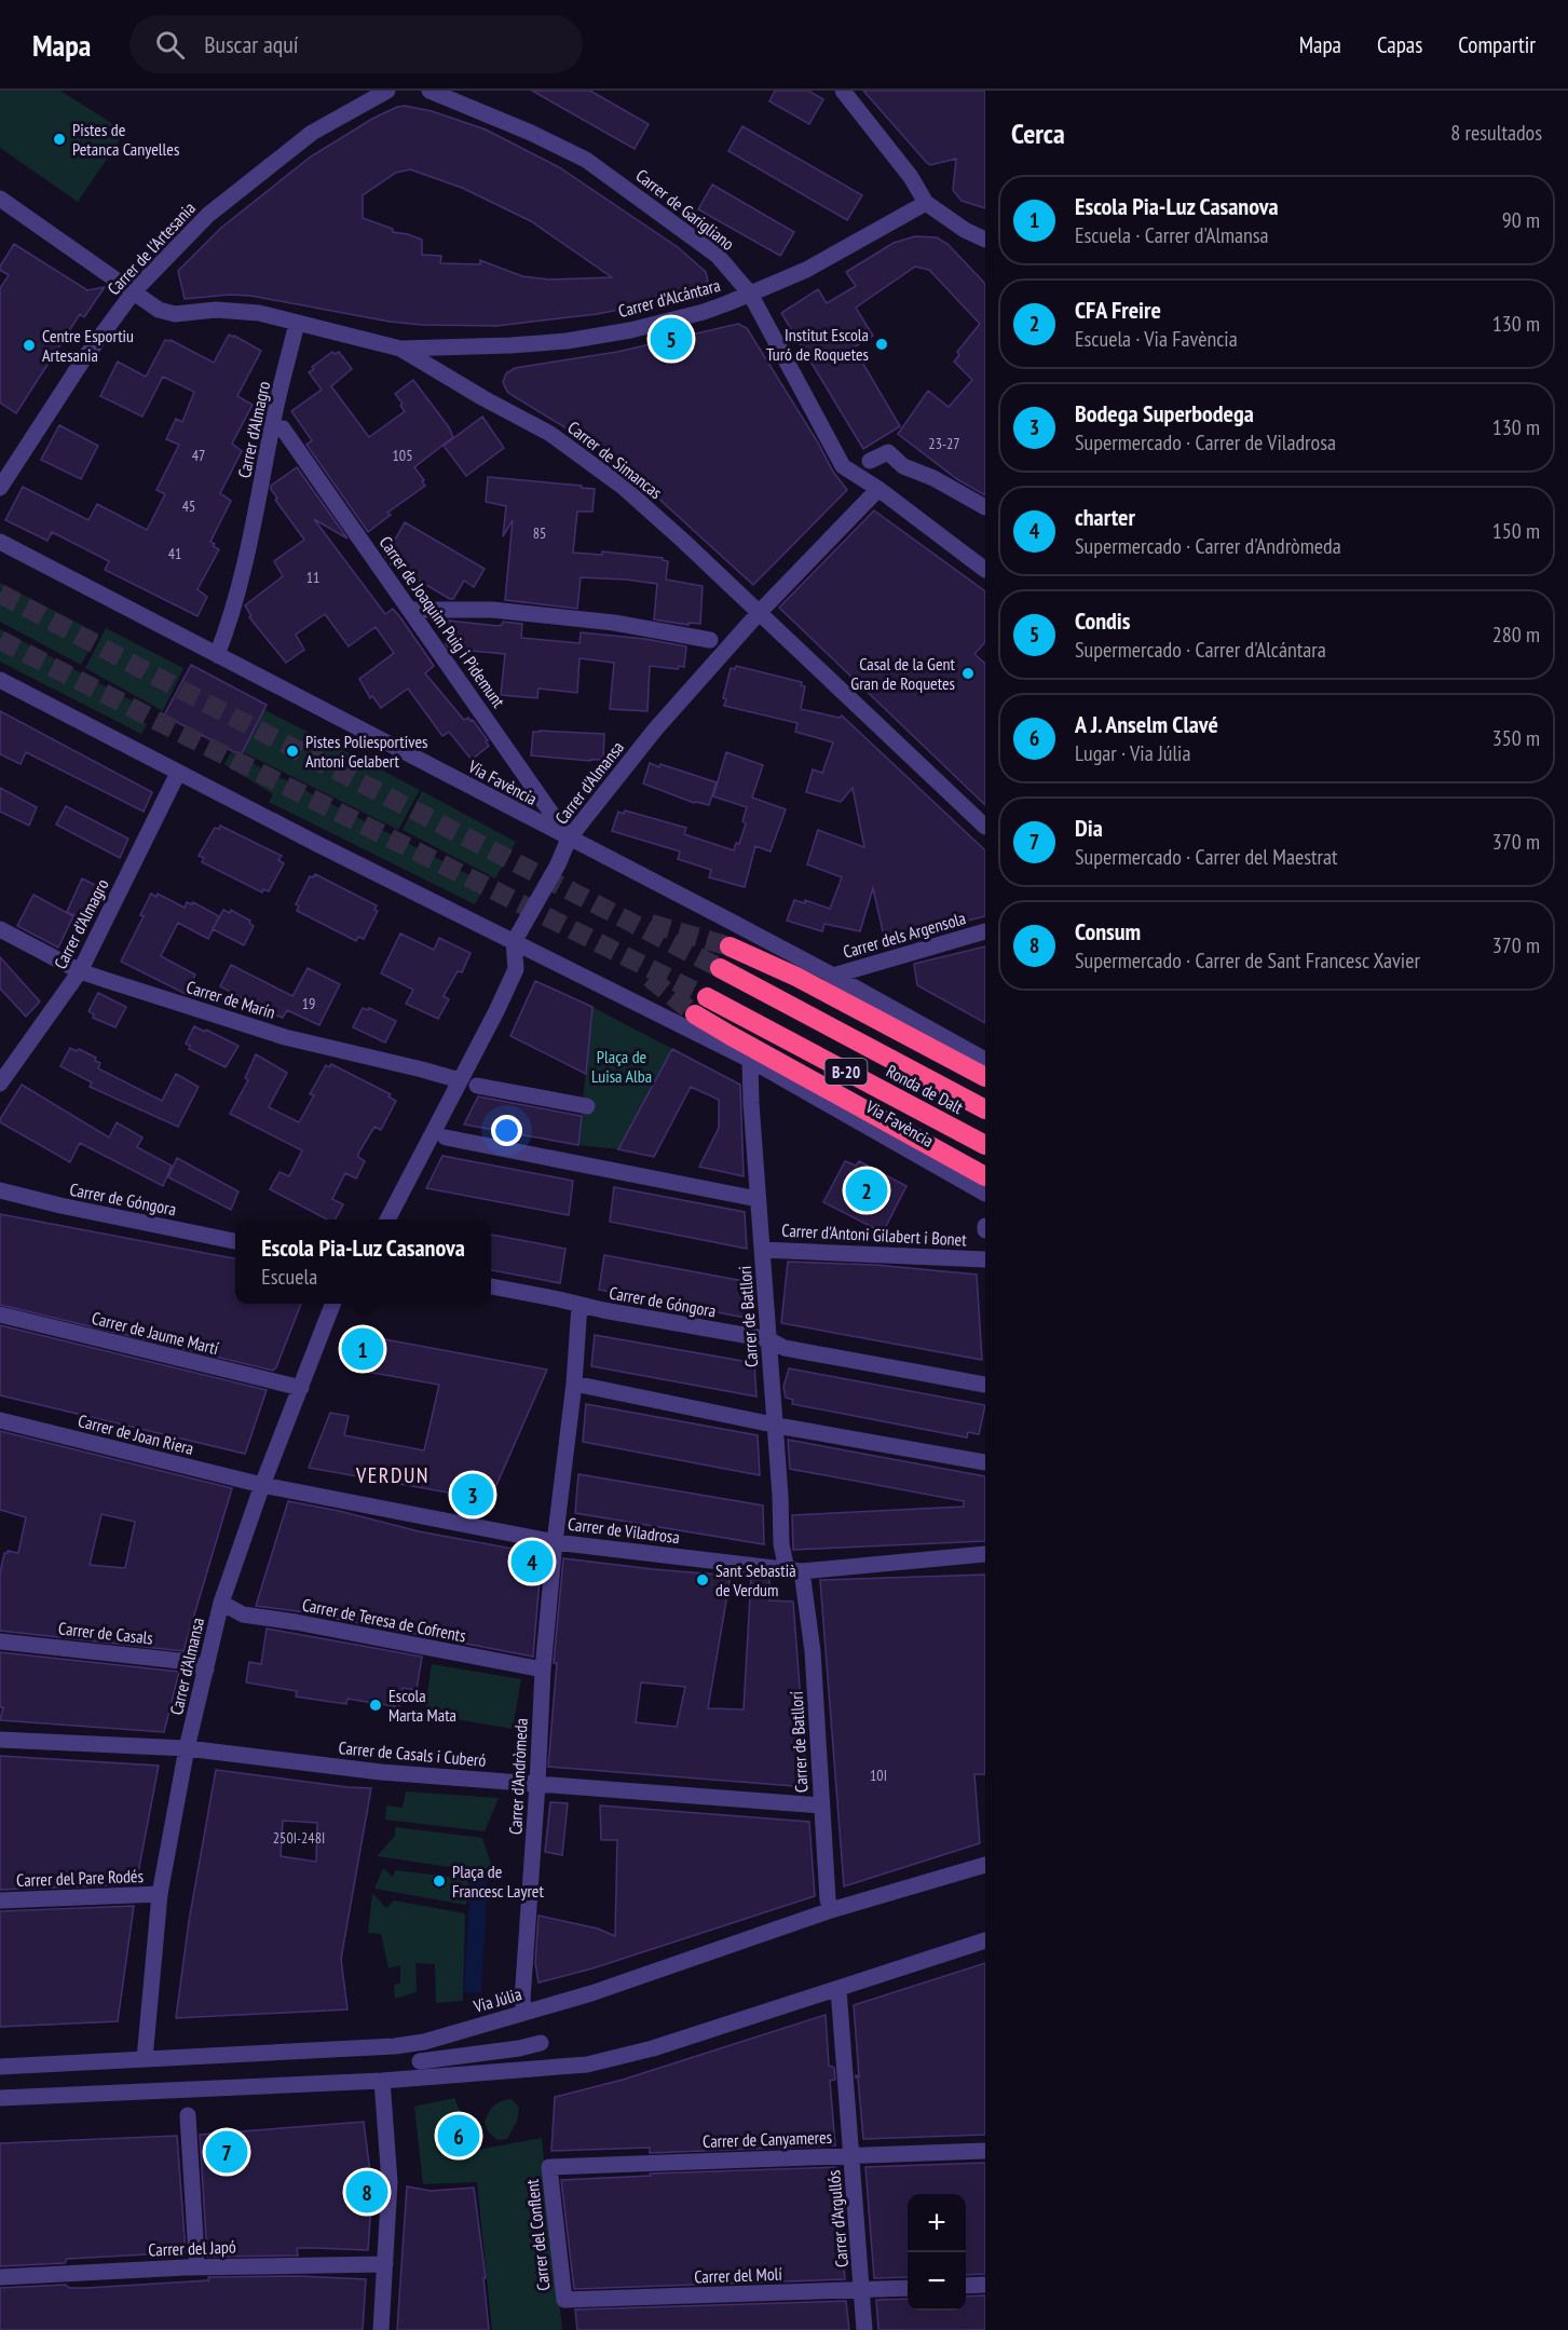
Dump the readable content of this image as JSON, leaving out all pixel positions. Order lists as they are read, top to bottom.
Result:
{
  "streets": {
    "highway": ["B-20", "Ronda de Dalt"],
    "street": [
      "Carrer de Garigliano",
      "Carrer de l'Artesania",
      "Carrer d'Alcántara",
      "Carrer d'Almagro",
      "Carrer de Simancas",
      "Carrer de Joaquim Puig i Pidemunt",
      "Via Favència",
      "Carrer d'Almansa",
      "Carrer dels Argensola",
      "Carrer de Marín",
      "Carrer de Góngora",
      "Carrer d'Antoni Gilabert i Bonet",
      "Carrer de Batllori",
      "Carrer de Jaume Martí",
      "Carrer de Joan Riera",
      "Carrer de Viladrosa",
      "Carrer de Teresa de Cofrents",
      "Carrer de Casals",
      "Carrer de Batllorí",
      "Carrer de Casals i Cuberó",
      "Carrer d'Andròmeda",
      "Carrer del Pare Rodés",
      "Via Júlia",
      "Carrer de Canyameres",
      "Carrer d'Argullós",
      "Carrer del Conflent",
      "Carrer del Japó",
      "Carrer del Molí"
    ]
  },
  "crossings": [
    ["Carrer de Garigliano", "Carrer d'Alcántara"],
    ["Carrer de Garigliano", "Carrer d'Almansa"],
    ["Carrer de l'Artesania", "Carrer de Simancas"],
    ["Carrer d'Alcántara", "Carrer de Simancas"],
    ["Carrer d'Almagro", "Carrer de Simancas"],
    ["Carrer d'Almagro", "Via Favència"],
    ["Carrer d'Almagro", "Carrer de Marín"],
    ["Carrer de Simancas", "Carrer d'Almansa"],
    ["Carrer de Joaquim Puig i Pidemunt", "Via Favència"],
    ["Carrer de Joaquim Puig i Pidemunt", "Carrer d'Almansa"],
    ["Via Favència", "Carrer d'Almansa"],
    ["Via Favència", "Carrer dels Argensola"],
    ["Via Favència", "Carrer de Batllori"],
    ["Carrer d'Almansa", "Carrer de Marín"],
    ["Carrer d'Almansa", "Carrer de Jaume Martí"],
    ["Carrer d'Almansa", "Carrer de Joan Riera"],
    ["Carrer d'Almansa", "Carrer de Viladrosa"],
    ["Carrer d'Almansa", "Carrer de Teresa de Cofrents"],
    ["Carrer d'Almansa", "Carrer de Casals"],
    ["Carrer d'Almansa", "Carrer de Casals i Cuberó"],
    ["Carrer d'Almansa", "Carrer del Pare Rodés"],
    ["Carrer d'Almansa", "Via Júlia"],
    ["Carrer de Góngora", "Carrer de Batllori"],
    ["Carrer de Góngora", "Carrer d'Andròmeda"],
    ["Carrer d'Antoni Gilabert i Bonet", "Carrer de Batllori"],
    ["Carrer de Batllori", "Carrer de Viladrosa"],
    ["Carrer de Batllori", "Carrer de Batllorí"],
    ["Carrer de Joan Riera", "Carrer de Viladrosa"],
    ["Carrer de Viladrosa", "Carrer de Batllorí"],
    ["Carrer de Viladrosa", "Carrer d'Andròmeda"],
    ["Carrer de Teresa de Cofrents", "Carrer d'Andròmeda"],
    ["Carrer de Batllorí", "Carrer de Casals i Cuberó"],
    ["Carrer de Batllorí", "Via Júlia"],
    ["Carrer de Casals i Cuberó", "Carrer d'Andròmeda"],
    ["Carrer d'Andròmeda", "Via Júlia"],
    ["Carrer de Canyameres", "Carrer d'Argullós"],
    ["Carrer de Canyameres", "Carrer del Conflent"],
    ["Carrer d'Argullós", "Carrer del Molí"],
    ["Carrer del Conflent", "Carrer del Molí"]
  ],
  "districts": ["VERDUN"],
  "parks": ["Plaça de Luisa Alba"],
  "places": [
    "Pistes de Petanca Canyelles",
    "Institut Escola Turó de Roquetes",
    "Centre Esportiu Artesania",
    "Casal de la Gent Gran de Roquetes",
    "Pistes Poliesportives Antoni Gelabert",
    "Sant Sebastià de Verdum",
    "Escola Marta Mata",
    "Plaça de Francesc Layret"
  ],
  "house_numbers": [
    "23-27",
    "47",
    "105",
    "45",
    "85",
    "41",
    "11",
    "19",
    "10I",
    "250I-248I"
  ],
  "page": {
    "header": "Mapa",
    "search": "Buscar aquí",
    "nav": ["Mapa", "Capas", "Compartir"],
    "heading": ["Cerca", "8 resultados"],
    "list": [
      {
        "mark": "1",
        "name": "Escola Pia-Luz Casanova",
        "note": "Escuela · Carrer d'Almansa",
        "value": "90 m"
      },
      {
        "mark": "2",
        "name": "CFA Freire",
        "note": "Escuela · Via Favència",
        "value": "130 m"
      },
      {
        "mark": "3",
        "name": "Bodega Superbodega",
        "note": "Supermercado · Carrer de Viladrosa",
        "value": "130 m"
      },
      {
        "mark": "4",
        "name": "charter",
        "note": "Supermercado · Carrer d'Andròmeda",
        "value": "150 m"
      },
      {
        "mark": "5",
        "name": "Condis",
        "note": "Supermercado · Carrer d'Alcántara",
        "value": "280 m"
      },
      {
        "mark": "6",
        "name": "A J. Anselm Clavé",
        "note": "Lugar · Via Júlia",
        "value": "350 m"
      },
      {
        "mark": "7",
        "name": "Dia",
        "note": "Supermercado · Carrer del Maestrat",
        "value": "370 m"
      },
      {
        "mark": "8",
        "name": "Consum",
        "note": "Supermercado · Carrer de Sant Francesc Xavier",
        "value": "370 m"
      }
    ],
    "pins": [
      "5",
      "2",
      "1",
      "3",
      "4",
      "6",
      "7",
      "8"
    ],
    "popup": ["Escola Pia-Luz Casanova", "Escuela"],
    "map_buttons": ["+", "−"]
  }
}
